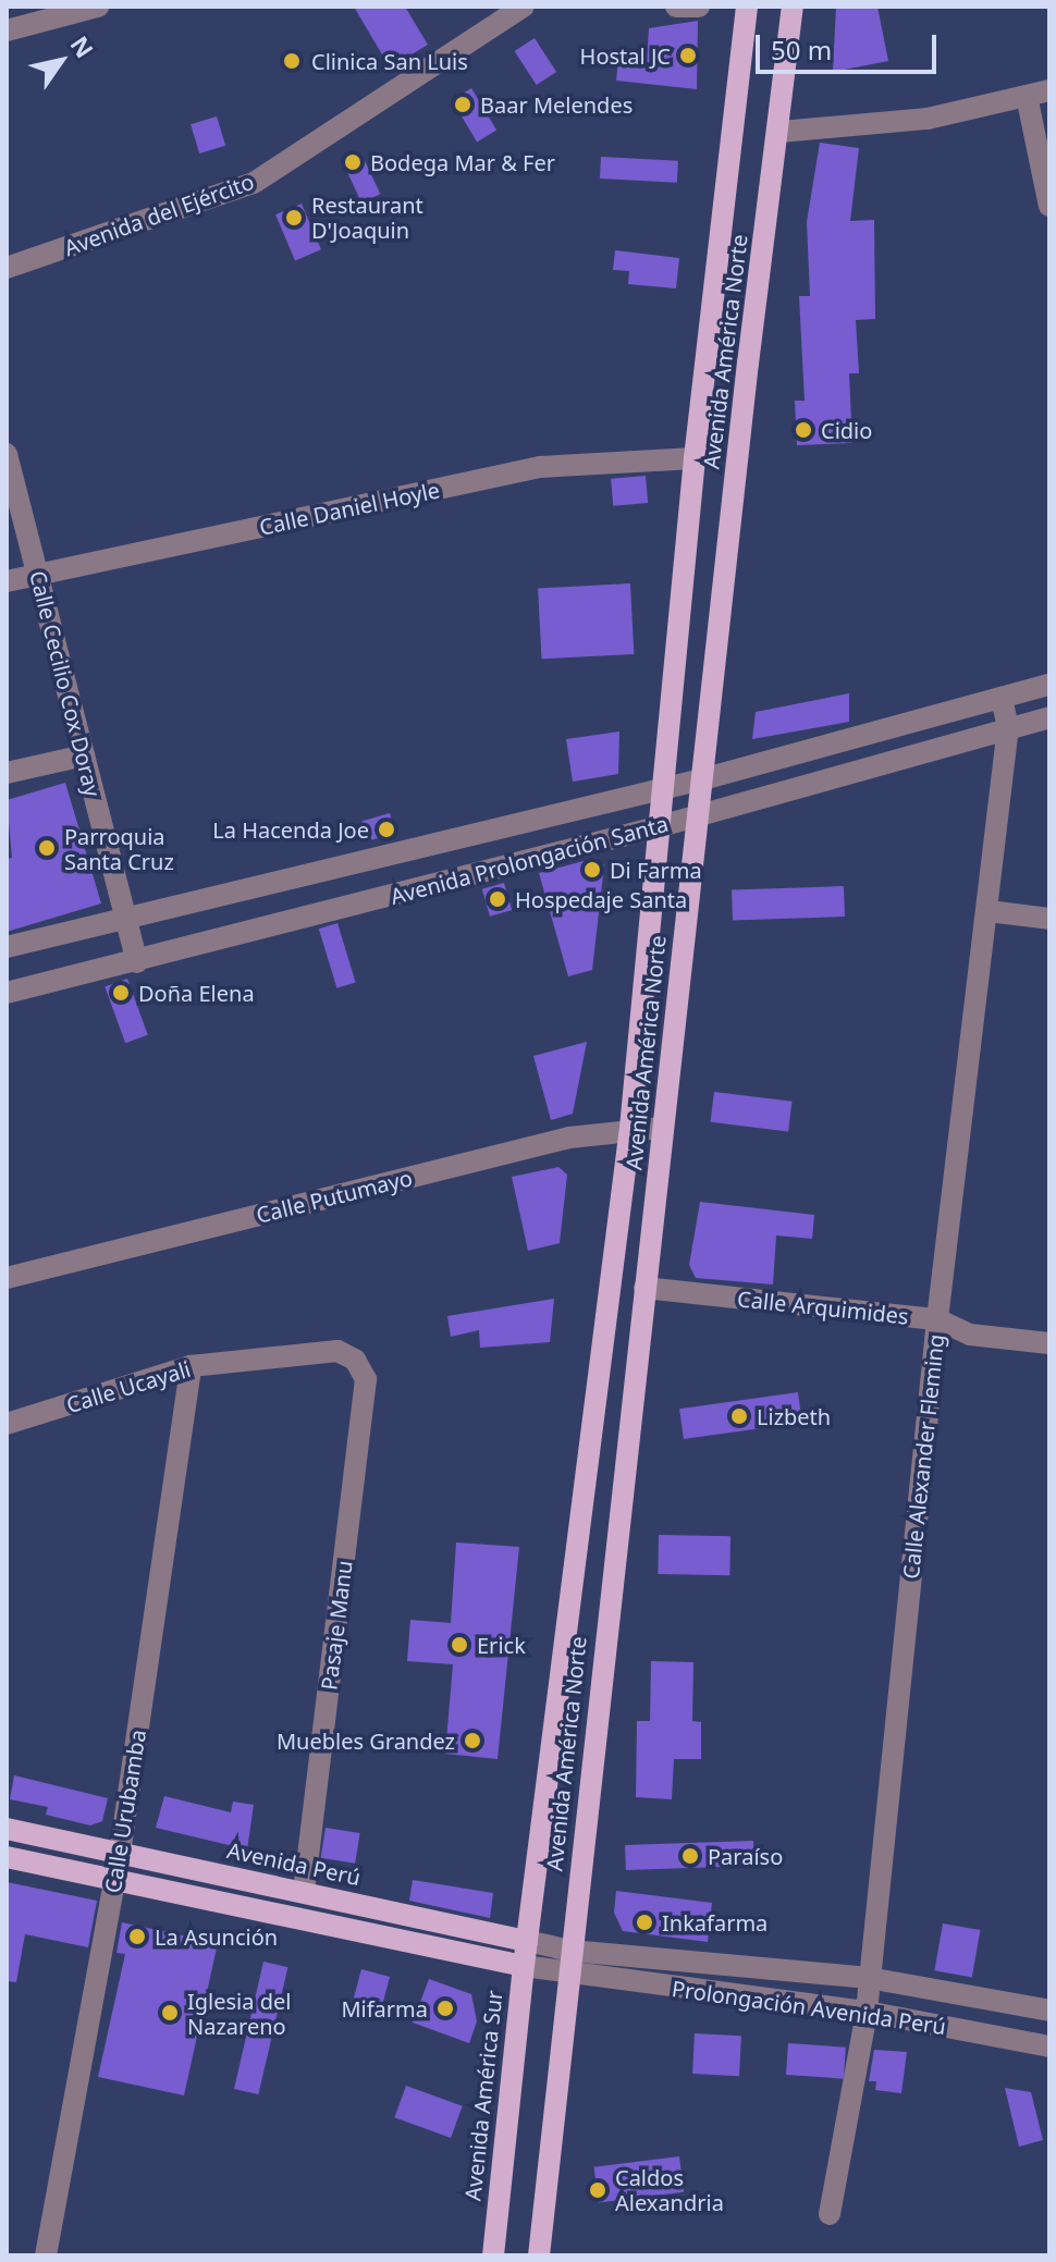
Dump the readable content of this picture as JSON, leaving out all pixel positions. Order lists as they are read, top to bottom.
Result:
{
  "streets": {
    "main road": ["Avenida América Norte", "Avenida Perú", "Avenida América Sur"],
    "street": [
      "Avenida del Ejército",
      "Calle Daniel Hoyle",
      "Calle Cecilio Cox Doray",
      "Avenida Prolongación Santa",
      "Calle Putumayo",
      "Calle Arquimides",
      "Calle Ucayali",
      "Calle Alexander Fleming",
      "Pasaje Manu",
      "Calle Urubamba",
      "Prolongación Avenida Perú"
    ]
  },
  "crossings": [
    ["Avenida América Norte", "Calle Daniel Hoyle"],
    ["Avenida América Norte", "Avenida Prolongación Santa"],
    ["Avenida América Norte", "Calle Putumayo"],
    ["Avenida América Norte", "Calle Arquimides"],
    ["Avenida América Norte", "Avenida Perú"],
    ["Avenida América Norte", "Prolongación Avenida Perú"],
    ["Avenida América Norte", "Avenida América Sur"],
    ["Calle Daniel Hoyle", "Calle Cecilio Cox Doray"],
    ["Calle Cecilio Cox Doray", "Avenida Prolongación Santa"],
    ["Avenida Prolongación Santa", "Calle Alexander Fleming"],
    ["Calle Arquimides", "Calle Alexander Fleming"],
    ["Calle Ucayali", "Pasaje Manu"],
    ["Calle Ucayali", "Calle Urubamba"],
    ["Calle Alexander Fleming", "Prolongación Avenida Perú"],
    ["Pasaje Manu", "Avenida Perú"],
    ["Calle Urubamba", "Avenida Perú"],
    ["Avenida Perú", "Prolongación Avenida Perú"],
    ["Avenida Perú", "Avenida América Sur"]
  ],
  "places": [
    "Hostal JC",
    "Clinica San Luis",
    "Baar Melendes",
    "Bodega Mar & Fer",
    "Restaurant D'Joaquin",
    "Cidio",
    "La Hacenda Joe",
    "Parroquia Santa Cruz",
    "Di Farma",
    "Hospedaje Santa",
    "Doña Elena",
    "Lizbeth",
    "Erick",
    "Muebles Grandez",
    "Paraíso",
    "Inkafarma",
    "La Asunción",
    "Mifarma",
    "Iglesia del Nazareno",
    "Caldos Alexandria"
  ],
  "scale_bar": "50 m",
  "north": "top right"
}
